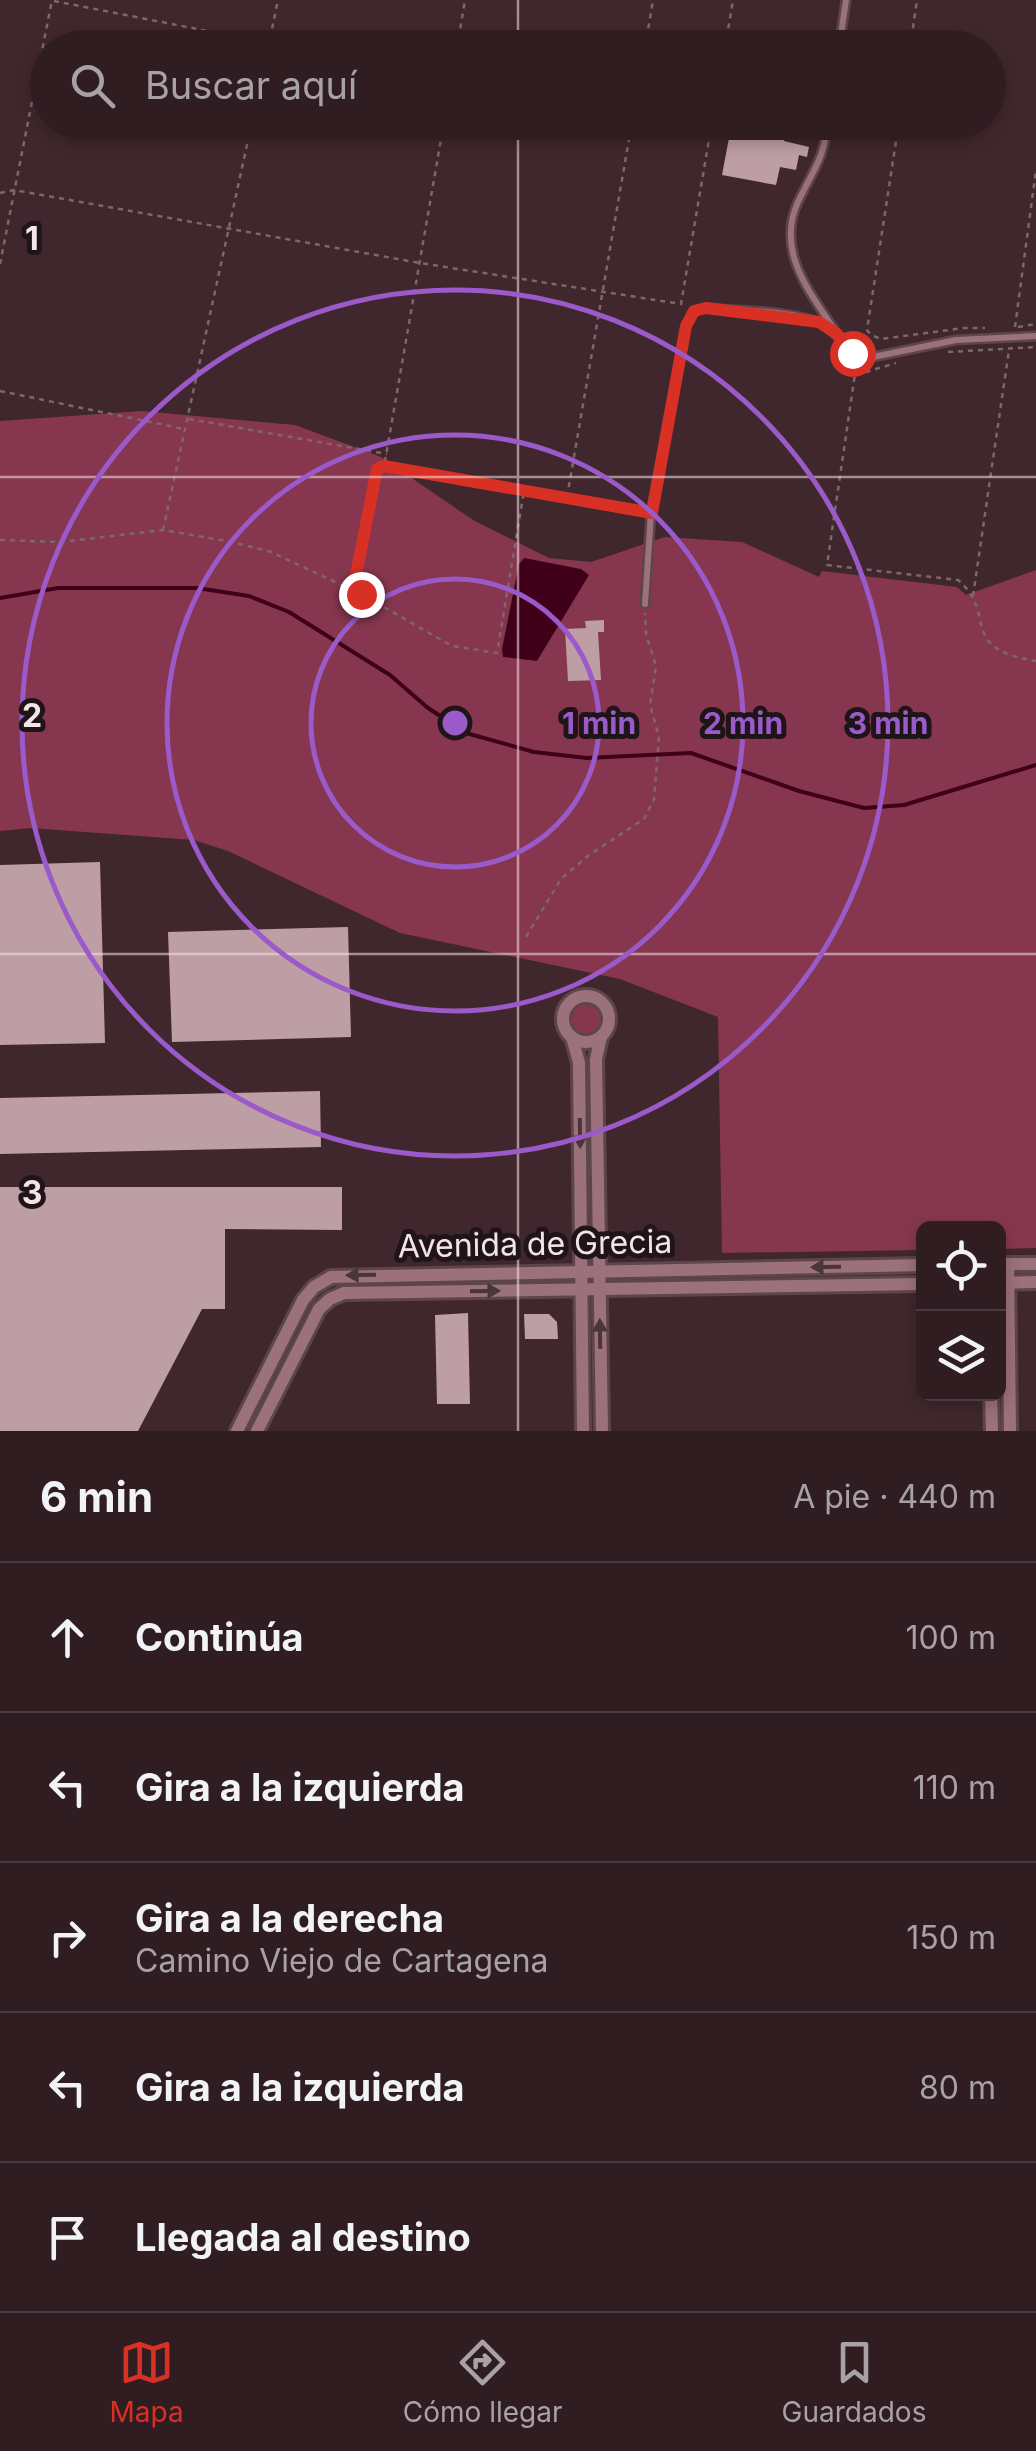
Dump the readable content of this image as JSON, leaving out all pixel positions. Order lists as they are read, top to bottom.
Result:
{
  "streets": {
    "street": ["Avenida de Grecia"]
  },
  "page": {
    "search": "Buscar aquí",
    "heading": ["6 min", "A pie · 440 m"],
    "list": [
      ["Continúa", "100 m"],
      ["Gira a la izquierda", "110 m"],
      ["Gira a la derecha", "Camino Viejo de Cartagena", "150 m"],
      ["Gira a la izquierda", "80 m"],
      "Llegada al destino"
    ],
    "nav": ["Mapa", "Cómo llegar", "Guardados"]
  },
  "grid": {
    "rows": ["1", "2", "3"]
  },
  "rings": ["1 min", "2 min", "3 min"]
}
